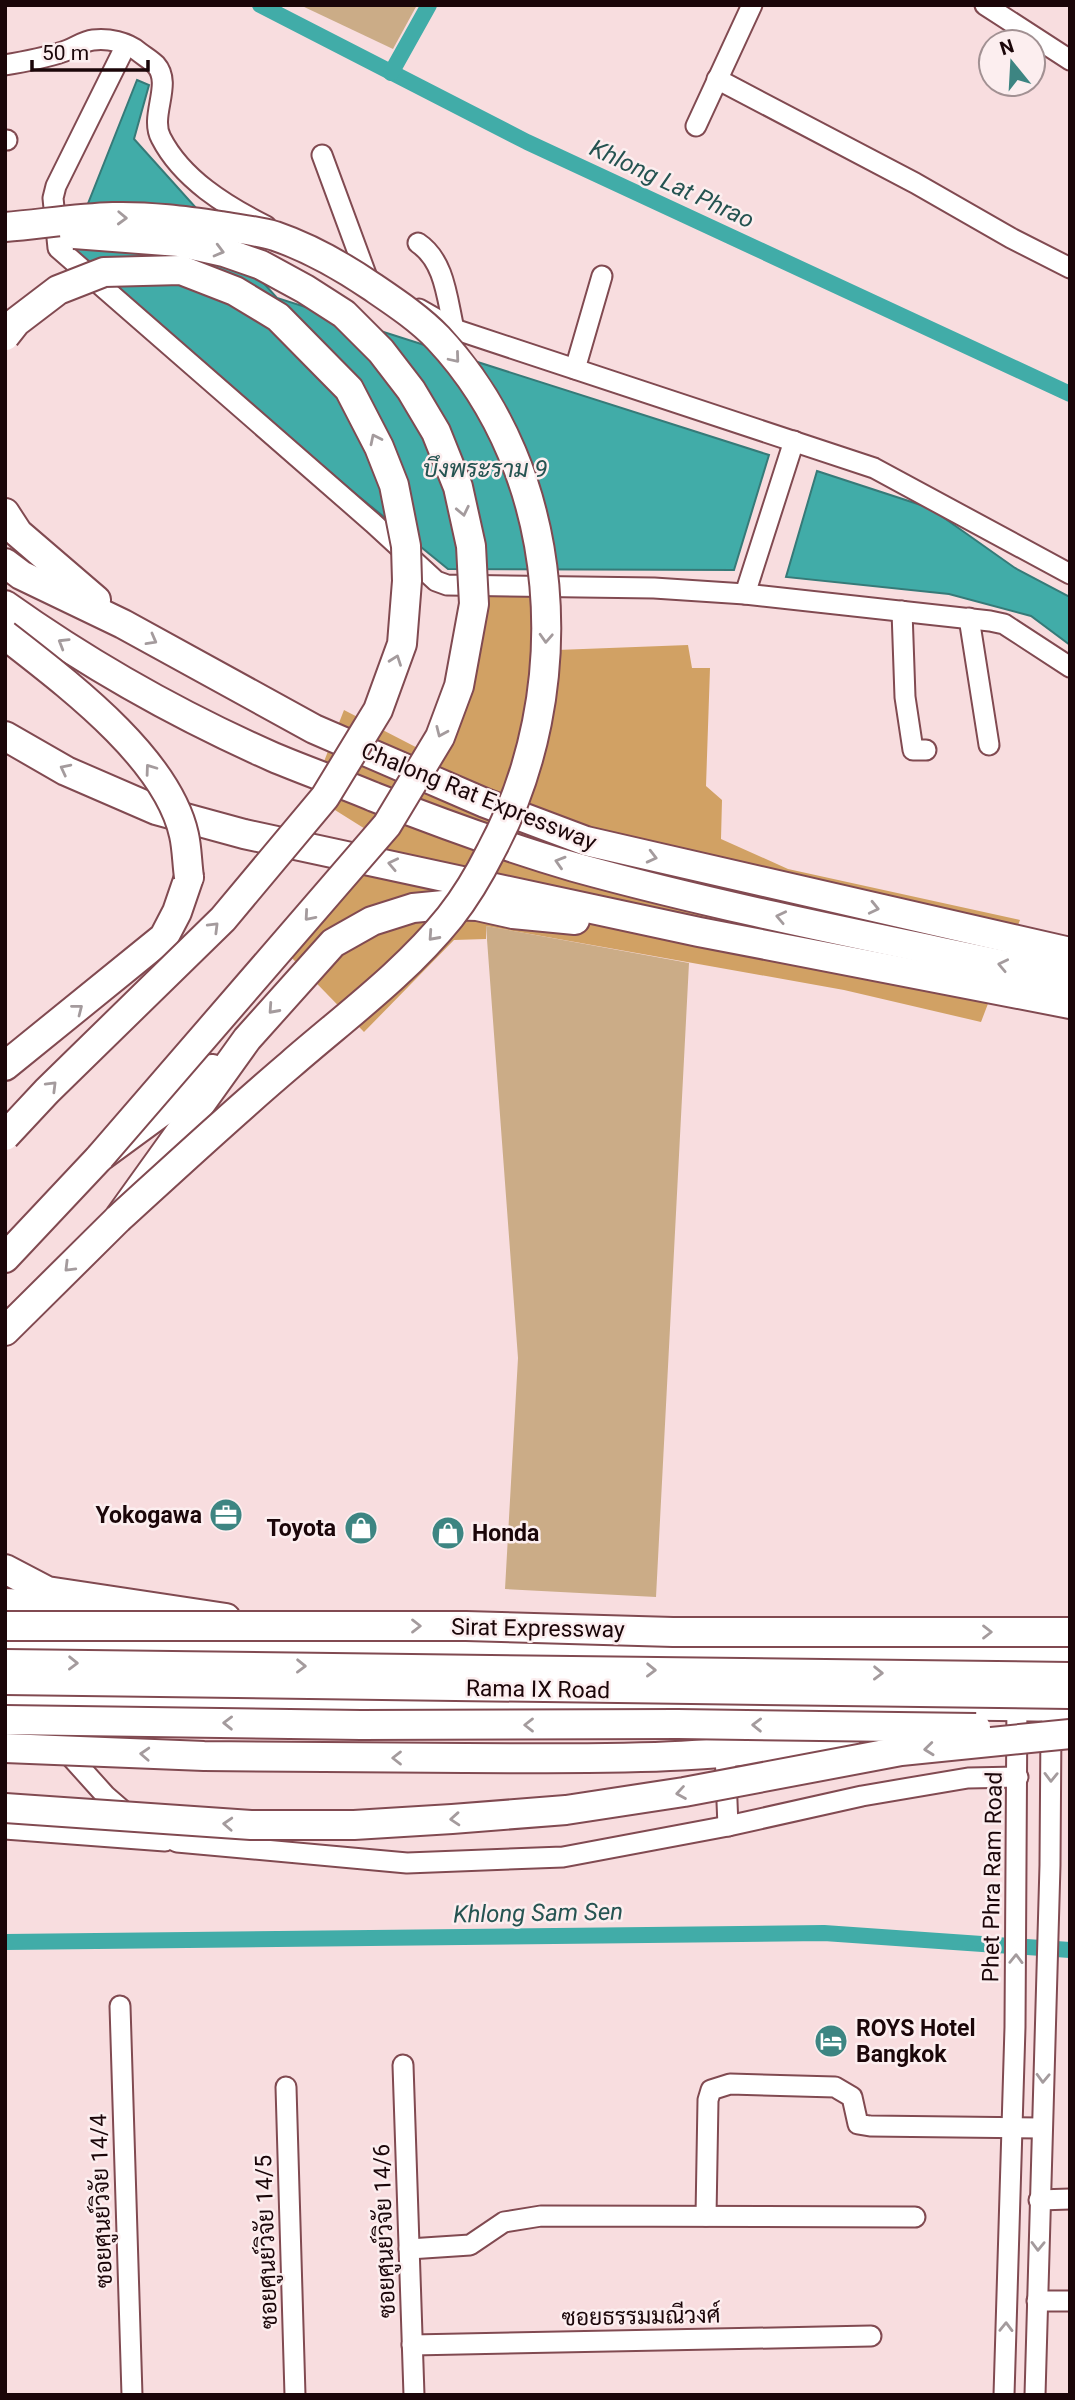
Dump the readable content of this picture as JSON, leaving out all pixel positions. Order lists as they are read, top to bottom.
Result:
{
  "streets": {
    "highway": ["Chalong Rat Expressway", "Sirat Expressway"],
    "main road": ["Rama IX Road"],
    "street": [
      "Phet Phra Ram Road",
      "ซอยศูนย์วิจัย 14/4",
      "ซอยศูนย์วิจัย 14/6",
      "ซอยศูนย์วิจัย 14/5",
      "ซอยธรรมมณีวงศ์"
    ]
  },
  "crossings": [
    ["Rama IX Road", "Phet Phra Ram Road"],
    ["ซอยศูนย์วิจัย 14/6", "ซอยธรรมมณีวงศ์"]
  ],
  "water": ["Khlong Lat Phrao", "บึงพระราม 9", "Khlong Sam Sen"],
  "places": {
    "office": ["Yokogawa"],
    "shop": ["Toyota", "Honda"],
    "hotel": ["ROYS Hotel Bangkok"]
  },
  "scale_bar": "50 m",
  "north": "top"
}
